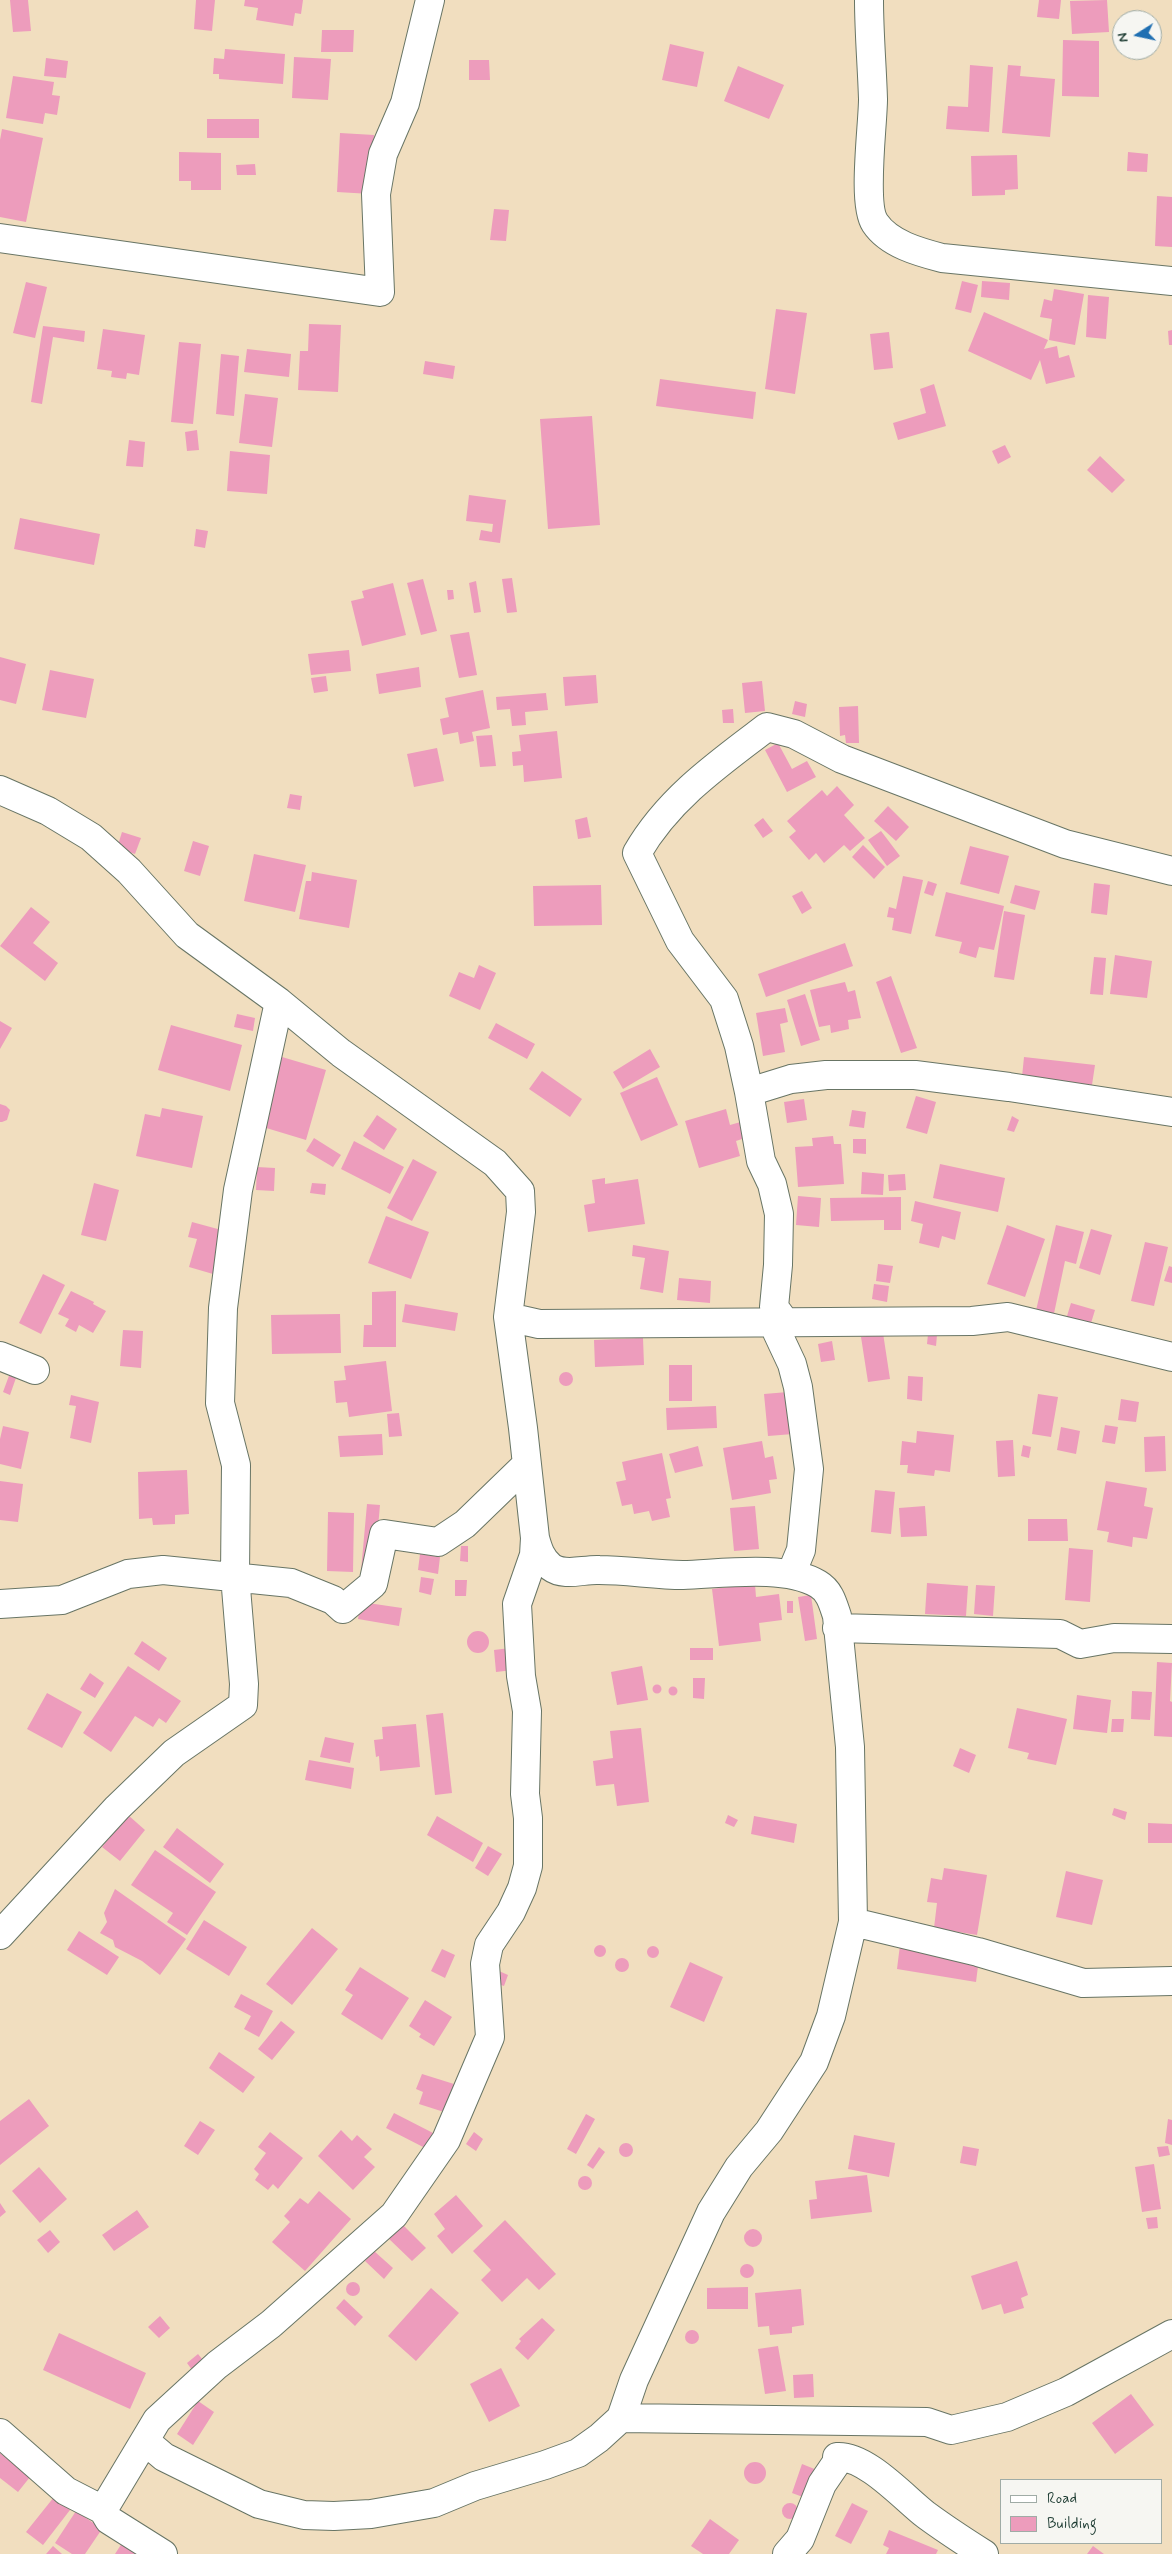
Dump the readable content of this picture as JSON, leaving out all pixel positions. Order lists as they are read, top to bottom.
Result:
{
  "legend": ["Road", "Building"],
  "north": "left"
}
